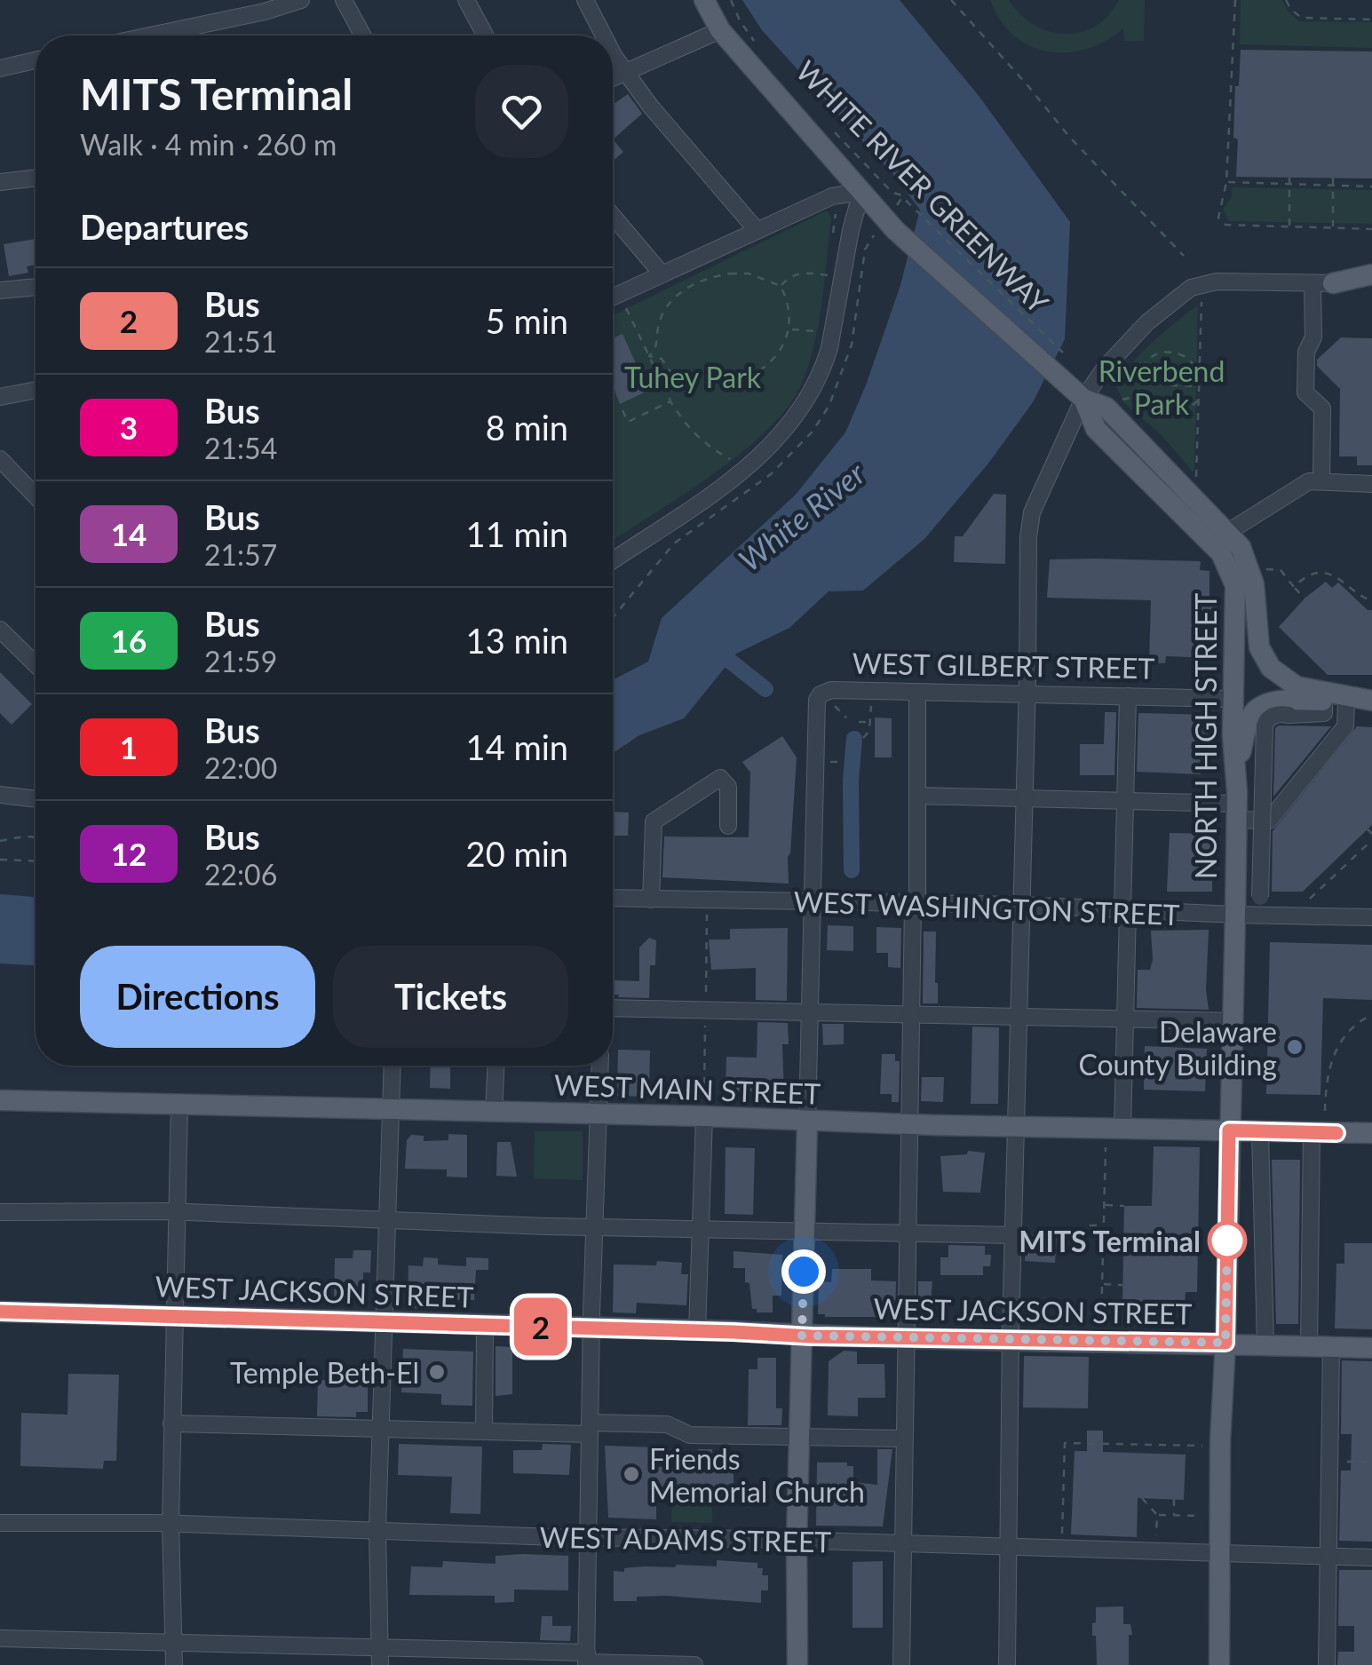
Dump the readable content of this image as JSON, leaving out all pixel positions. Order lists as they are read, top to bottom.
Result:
{
  "streets": {
    "main road": ["NORTH HIGH STREET", "WEST MAIN STREET", "WEST JACKSON STREET"],
    "street": ["WEST GILBERT STREET", "WEST WASHINGTON STREET", "WEST ADAMS STREET"],
    "path": ["WHITE RIVER GREENWAY"]
  },
  "crossings": [
    ["WEST GILBERT STREET", "NORTH HIGH STREET"],
    ["NORTH HIGH STREET", "WEST WASHINGTON STREET"],
    ["NORTH HIGH STREET", "WEST MAIN STREET"],
    ["NORTH HIGH STREET", "WEST JACKSON STREET"],
    ["NORTH HIGH STREET", "WEST ADAMS STREET"]
  ],
  "water": ["White River"],
  "parks": ["Riverbend Park", "Tuhey Park"],
  "places": [
    "Delaware County Building",
    "MITS Terminal",
    "Temple Beth-El",
    "Friends Memorial Church"
  ],
  "lines": ["bus line 2"],
  "page": {
    "on_map": "2",
    "heading": [
      ["MITS Terminal", "Walk · 4 min · 260 m"],
      "Departures"
    ],
    "list": [
      {
        "mark": "2",
        "name": "Bus",
        "note": "21:51",
        "value": "5 min"
      },
      {
        "mark": "3",
        "name": "Bus",
        "note": "21:54",
        "value": "8 min"
      },
      {
        "mark": "14",
        "name": "Bus",
        "note": "21:57",
        "value": "11 min"
      },
      {
        "mark": "16",
        "name": "Bus",
        "note": "21:59",
        "value": "13 min"
      },
      {
        "mark": "1",
        "name": "Bus",
        "note": "22:00",
        "value": "14 min"
      },
      {
        "mark": "12",
        "name": "Bus",
        "note": "22:06",
        "value": "20 min"
      }
    ],
    "buttons": ["Directions", "Tickets"]
  }
}
